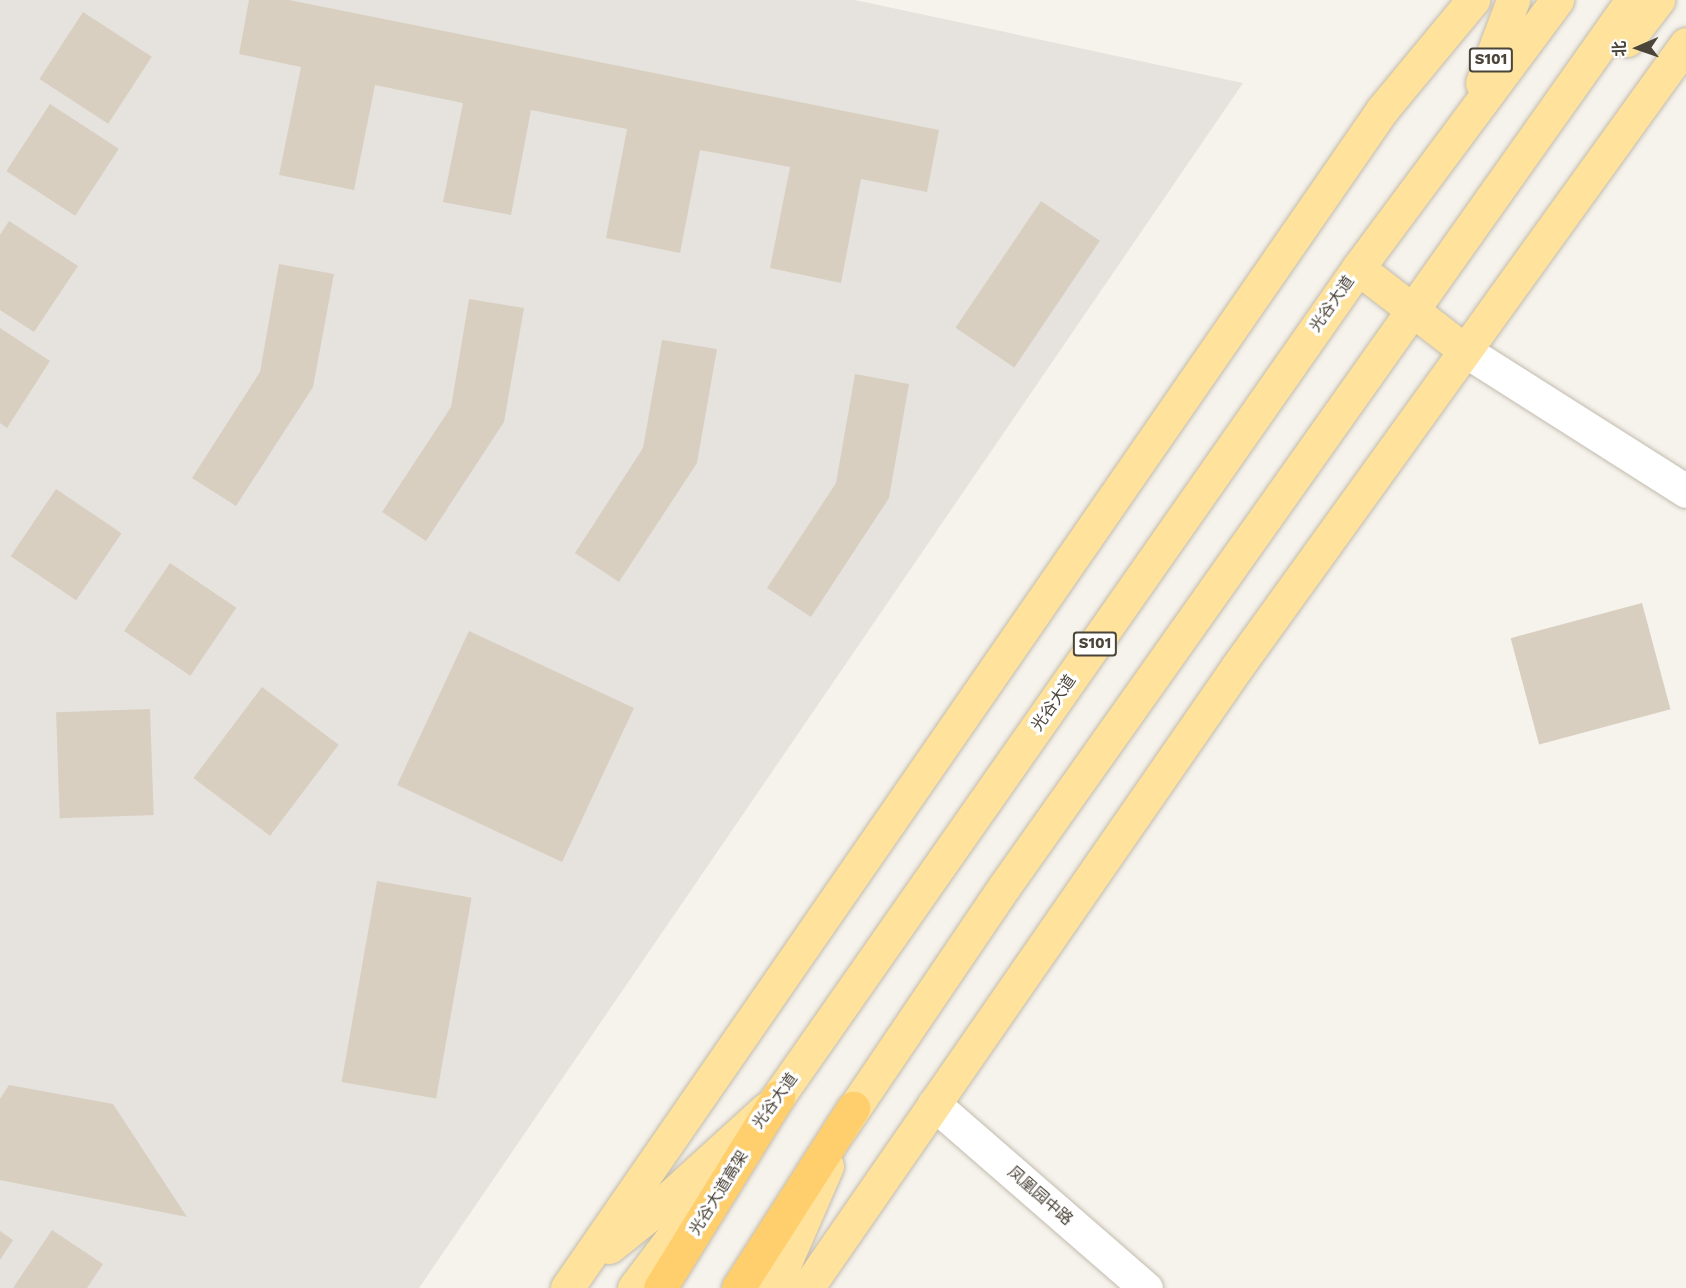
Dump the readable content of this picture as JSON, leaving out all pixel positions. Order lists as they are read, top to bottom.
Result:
{
  "streets": {
    "highway": ["光谷大道高架"],
    "main road": ["S101", "光谷大道"],
    "street": ["凤凰园中路"]
  },
  "crossings": [
    ["S101", "光谷大道"],
    ["光谷大道", "光谷大道高架"]
  ],
  "north": "left"
}
